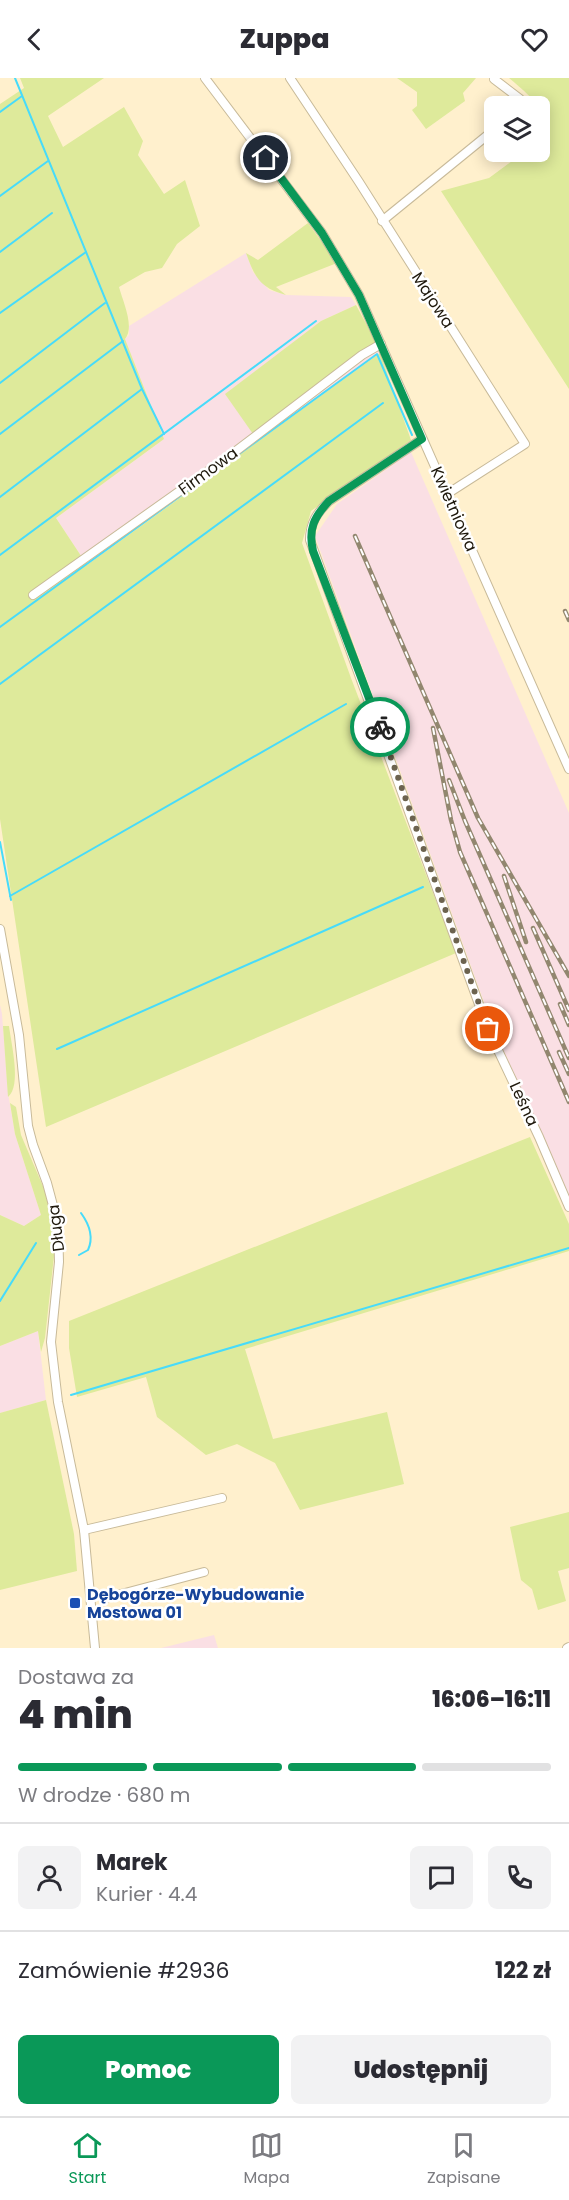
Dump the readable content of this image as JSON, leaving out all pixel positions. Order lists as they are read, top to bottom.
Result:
{
  "streets": {
    "street": [
      "Majowa",
      "Firmowa",
      "Kwietniowa",
      "Leśna",
      "Długa"
    ]
  },
  "crossings": [
    ["Majowa", "Kwietniowa"],
    ["Firmowa", "Kwietniowa"],
    ["Kwietniowa", "Leśna"]
  ],
  "places": {
    "transit": ["Dębogórze-Wybudowanie Mostowa 01"]
  },
  "page": {
    "header": "Zuppa",
    "heading": ["4 min", "Dostawa za", "16:06–16:11"],
    "panel": [
      "Marek",
      "Kurier · 4.4",
      "Zamówienie #2936",
      "122 zł"
    ],
    "bar": "W drodze · 680 m",
    "buttons": ["Pomoc", "Udostępnij"],
    "tabs": ["Start", "Mapa", "Zapisane"]
  }
}
